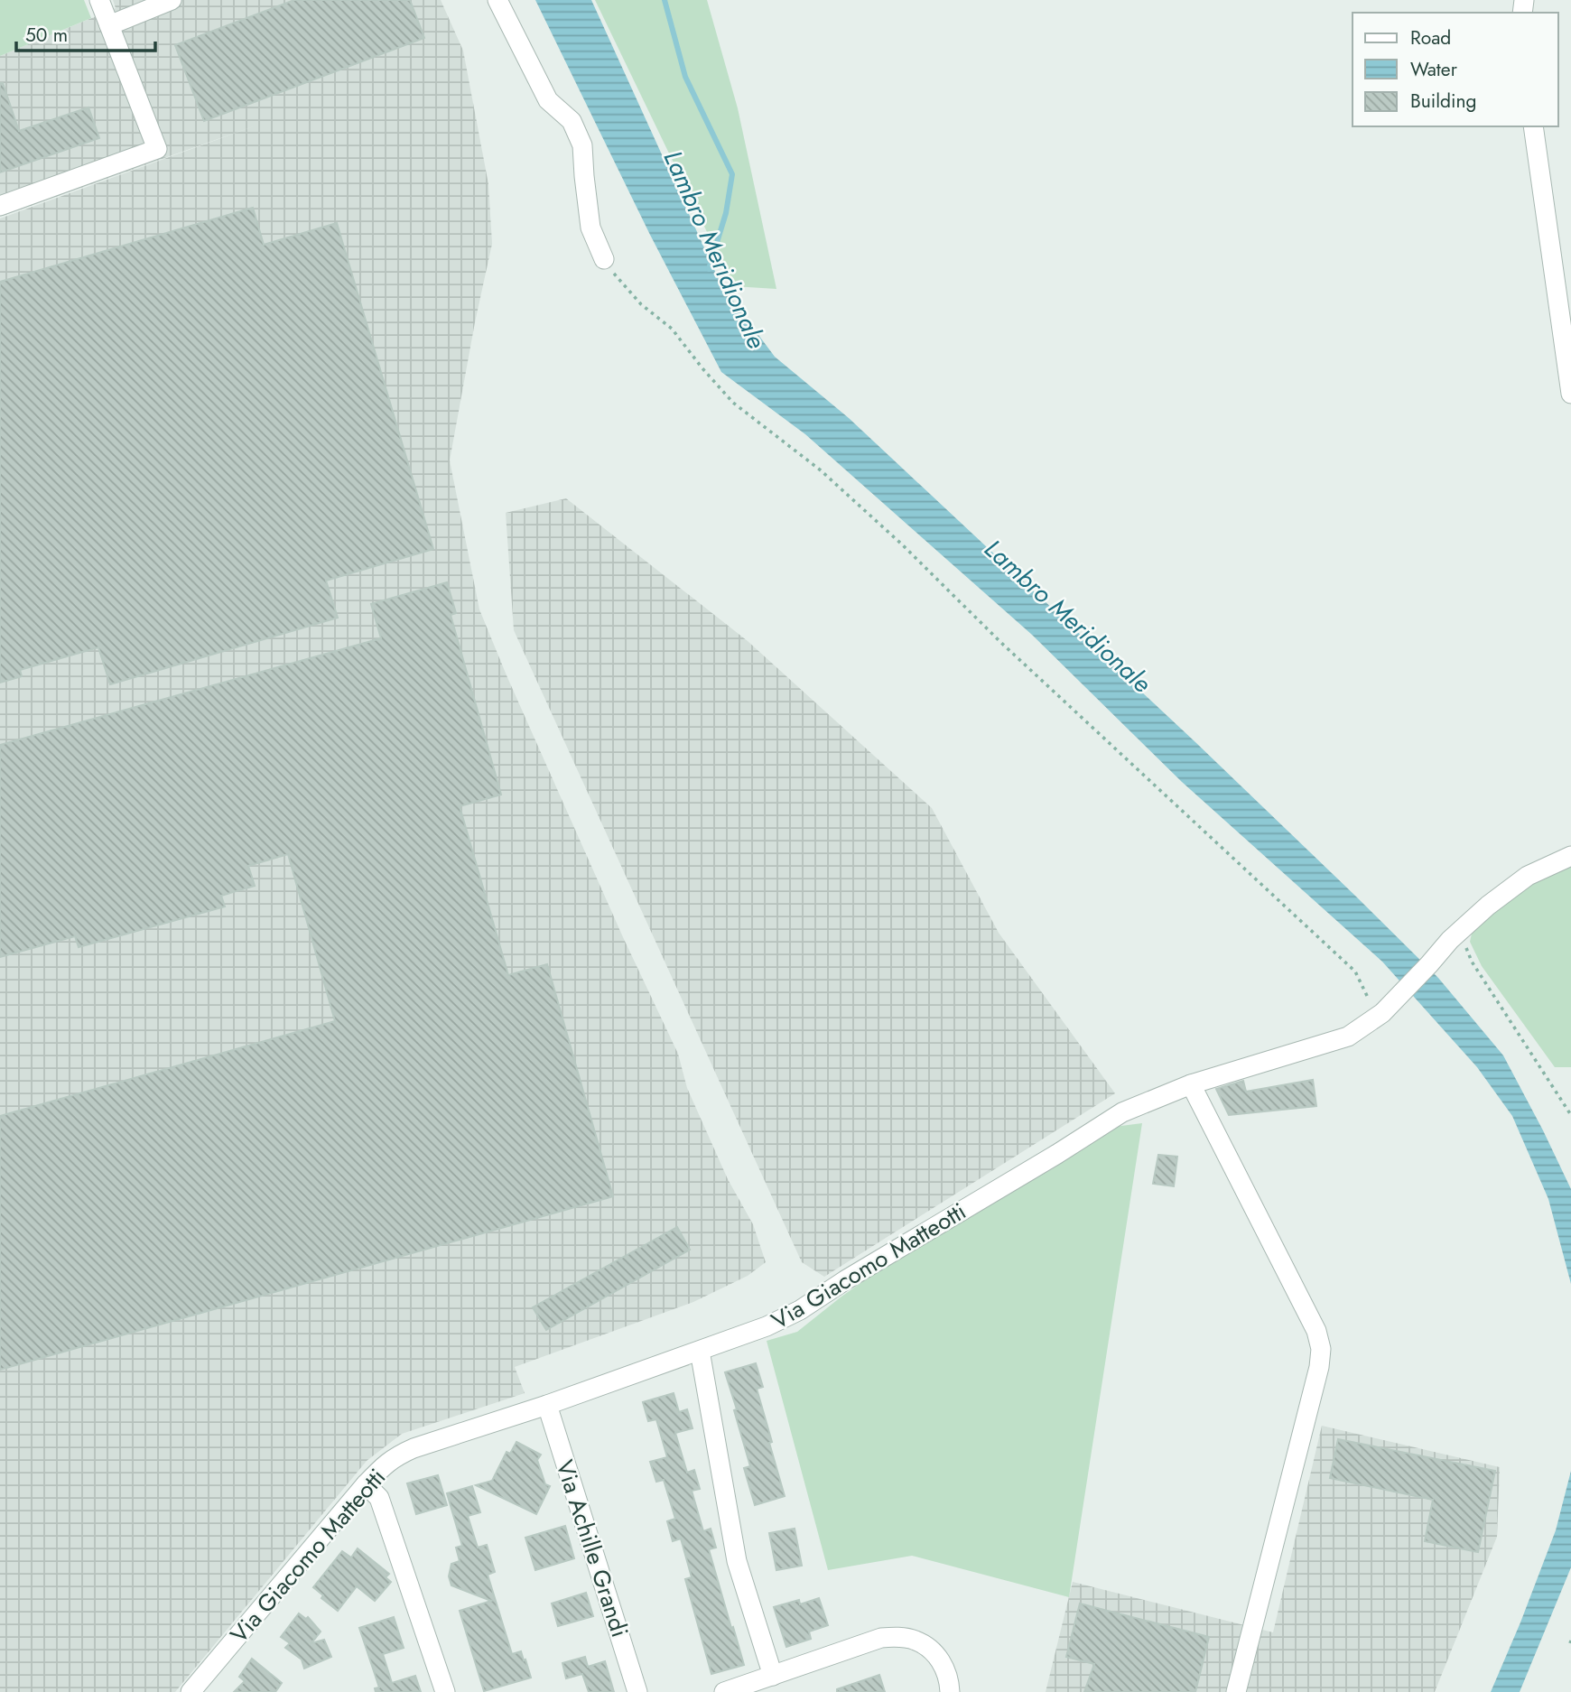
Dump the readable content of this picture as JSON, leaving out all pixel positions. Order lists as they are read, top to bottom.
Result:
{
  "streets": {
    "street": ["Via Giacomo Matteotti", "Via Achille Grandi"]
  },
  "crossings": [
    ["Via Giacomo Matteotti", "Via Achille Grandi"]
  ],
  "water": ["Lambro Meridionale"],
  "legend": ["Road", "Water", "Building"],
  "scale_bar": "50 m"
}
